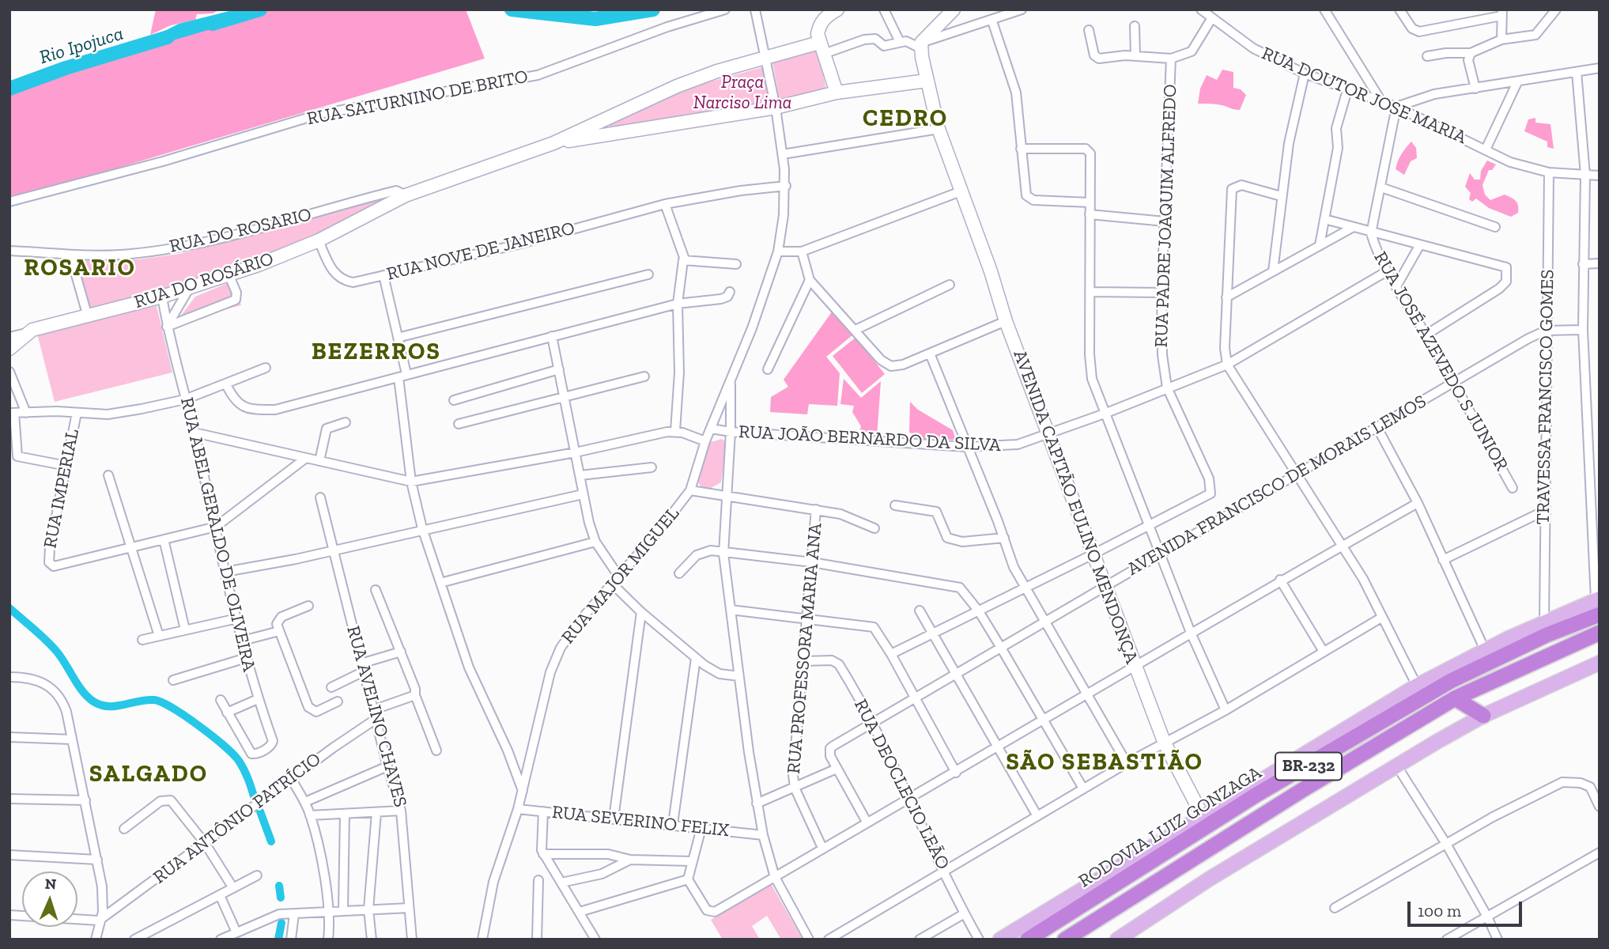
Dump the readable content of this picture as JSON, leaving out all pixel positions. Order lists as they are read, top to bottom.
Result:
{
  "streets": {
    "highway": ["BR-232", "RODOVIA LUIZ GONZAGA"],
    "main road": ["RUA DO ROSÁRIO", "AVENIDA CAPITÃO EULINO MENDONÇA"],
    "street": [
      "RUA DOUTOR JOSE MARIA",
      "RUA SATURNINO DE BRITO",
      "RUA PADRE JOAQUIM ALFREDO",
      "RUA DO ROSARIO",
      "RUA NOVE DE JANEIRO",
      "RUA JOSÉ AZEVEDO S JUNIOR",
      "TRAVESSA FRANCISCO GOMES",
      "RUA JOÃO BERNARDO DA SILVA",
      "AVENIDA FRANCISCO DE MORAIS LEMOS",
      "RUA IMPERIAL",
      "RUA ABEL GERALDO DE OLIVEIRA",
      "RUA MAJOR MIGUEL",
      "RUA PROFESSORA MARIA ANA",
      "RUA AVELINO CHAVES",
      "RUA DEOCLECIO LEÃO",
      "RUA ANTÔNIO PATRÍCIO",
      "RUA SEVERINO FELIX"
    ]
  },
  "crossings": [
    ["RUA DOUTOR JOSE MARIA", "TRAVESSA FRANCISCO GOMES"],
    ["RUA PADRE JOAQUIM ALFREDO", "RUA JOÃO BERNARDO DA SILVA"],
    ["RUA DO ROSARIO", "RUA DO ROSÁRIO"],
    ["RUA NOVE DE JANEIRO", "RUA DO ROSÁRIO"],
    ["RUA NOVE DE JANEIRO", "RUA MAJOR MIGUEL"],
    ["RUA DO ROSÁRIO", "RUA ABEL GERALDO DE OLIVEIRA"],
    ["RUA JOSÉ AZEVEDO S JUNIOR", "RUA JOÃO BERNARDO DA SILVA"],
    ["RUA JOSÉ AZEVEDO S JUNIOR", "AVENIDA FRANCISCO DE MORAIS LEMOS"],
    ["TRAVESSA FRANCISCO GOMES", "AVENIDA FRANCISCO DE MORAIS LEMOS"],
    ["RUA JOÃO BERNARDO DA SILVA", "AVENIDA CAPITÃO EULINO MENDONÇA"],
    ["RUA JOÃO BERNARDO DA SILVA", "RUA MAJOR MIGUEL"],
    ["AVENIDA FRANCISCO DE MORAIS LEMOS", "AVENIDA CAPITÃO EULINO MENDONÇA"],
    ["AVENIDA FRANCISCO DE MORAIS LEMOS", "RUA DEOCLECIO LEÃO"],
    ["AVENIDA CAPITÃO EULINO MENDONÇA", "BR-232"],
    ["RUA MAJOR MIGUEL", "RUA SEVERINO FELIX"],
    ["RUA PROFESSORA MARIA ANA", "RUA DEOCLECIO LEÃO"],
    ["RUA AVELINO CHAVES", "RUA ANTÔNIO PATRÍCIO"]
  ],
  "districts": [
    "CEDRO",
    "ROSARIO",
    "BEZERROS",
    "SÃO SEBASTIÃO",
    "SALGADO"
  ],
  "water": ["Rio Ipojuca"],
  "parks": ["Praça Narciso Lima"],
  "scale_bar": "100 m",
  "north": "top"
}
